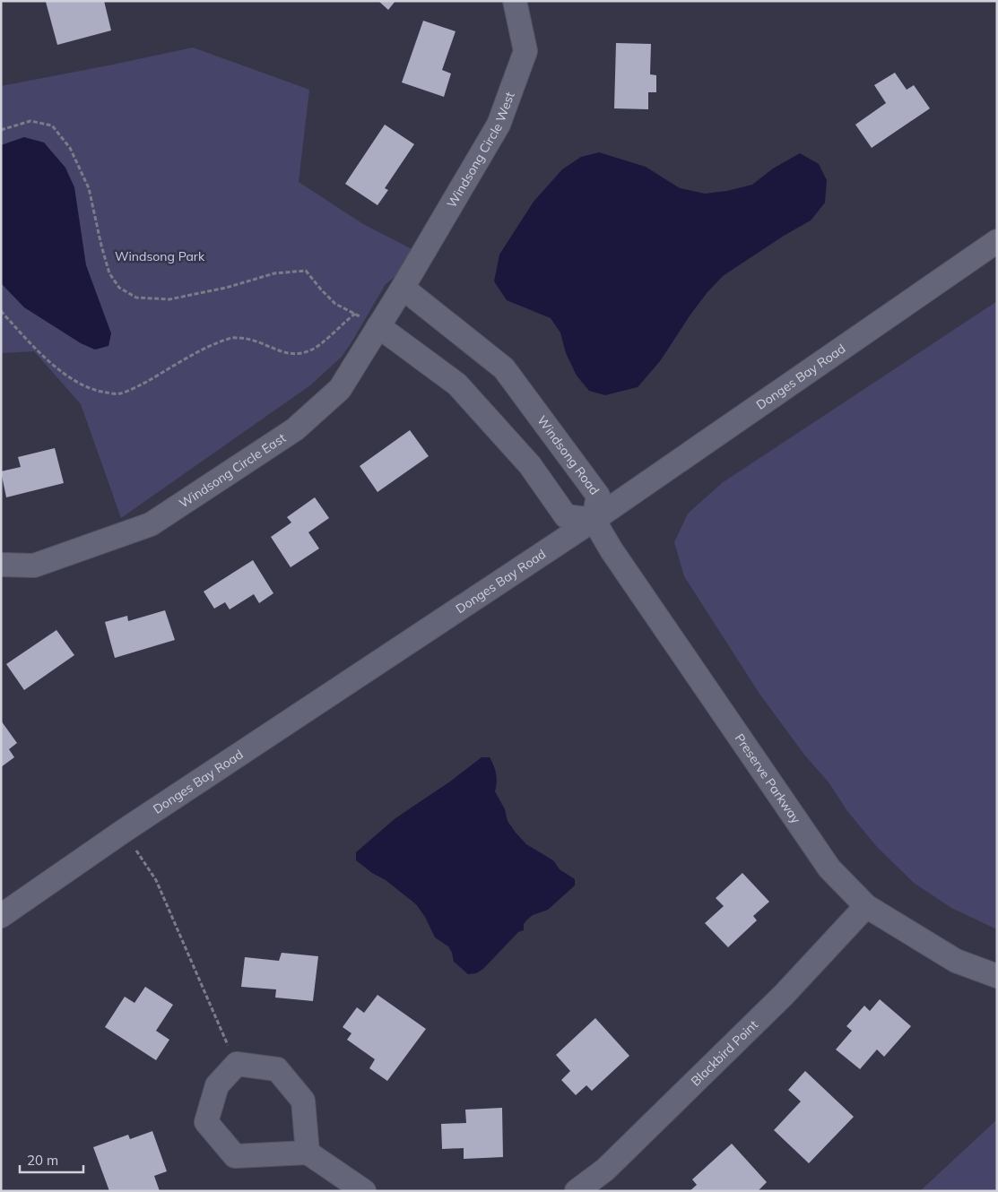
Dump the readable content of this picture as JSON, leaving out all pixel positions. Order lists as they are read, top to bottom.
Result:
{
  "streets": {
    "street": [
      "Windsong Circle West",
      "Donges Bay Road",
      "Windsong Road",
      "Windsong Circle East",
      "Preserve Parkway",
      "Blackbird Point"
    ]
  },
  "crossings": [
    ["Windsong Circle West", "Windsong Road"],
    ["Windsong Circle West", "Windsong Circle East"],
    ["Donges Bay Road", "Windsong Road"],
    ["Donges Bay Road", "Preserve Parkway"],
    ["Windsong Road", "Windsong Circle East"],
    ["Windsong Road", "Preserve Parkway"],
    ["Preserve Parkway", "Blackbird Point"]
  ],
  "parks": ["Windsong Park"],
  "scale_bar": "20 m"
}
